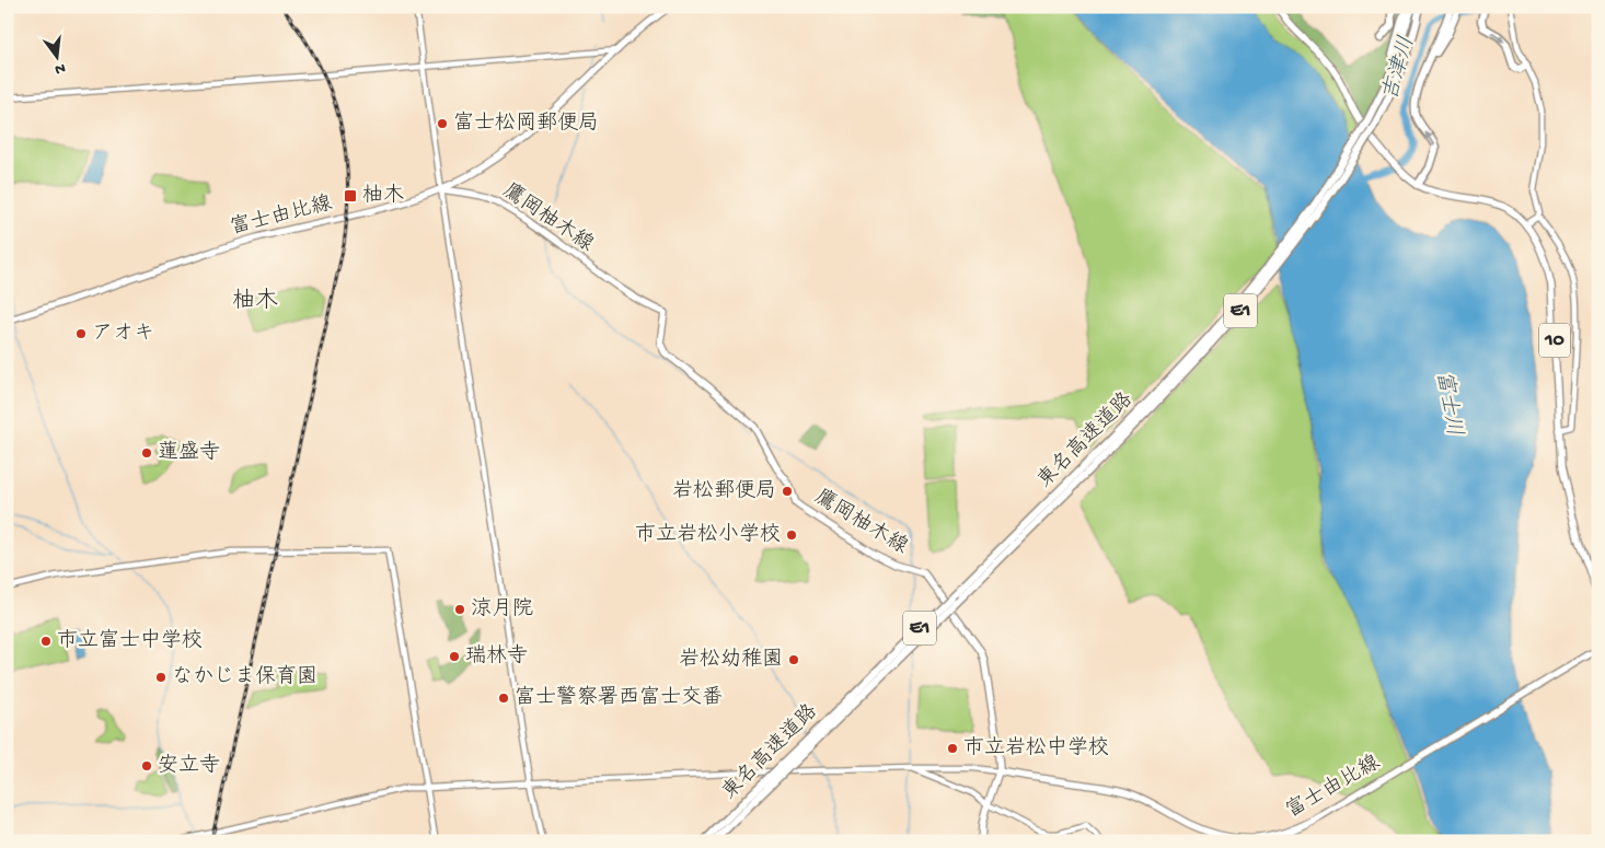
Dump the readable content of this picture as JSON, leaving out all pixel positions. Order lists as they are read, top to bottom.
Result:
{
  "streets": {
    "highway": ["E1", "東名高速道路"],
    "main road": ["富士由比線", "鷹岡柚木線", "10"]
  },
  "crossings": [
    ["富士由比線", "鷹岡柚木線"]
  ],
  "districts": ["柚木"],
  "water": ["吉津川", "富士川"],
  "places": {
    "other": [
      "富士松岡郵便局",
      "アオキ",
      "蓮盛寺",
      "岩松郵便局",
      "市立岩松小学校",
      "涼月院",
      "市立富士中学校",
      "瑞林寺",
      "岩松幼稚園",
      "なかじま保育園",
      "富士警察署西富士交番",
      "市立岩松中学校",
      "安立寺"
    ],
    "transit": ["柚木"]
  },
  "north": "bottom"
}
